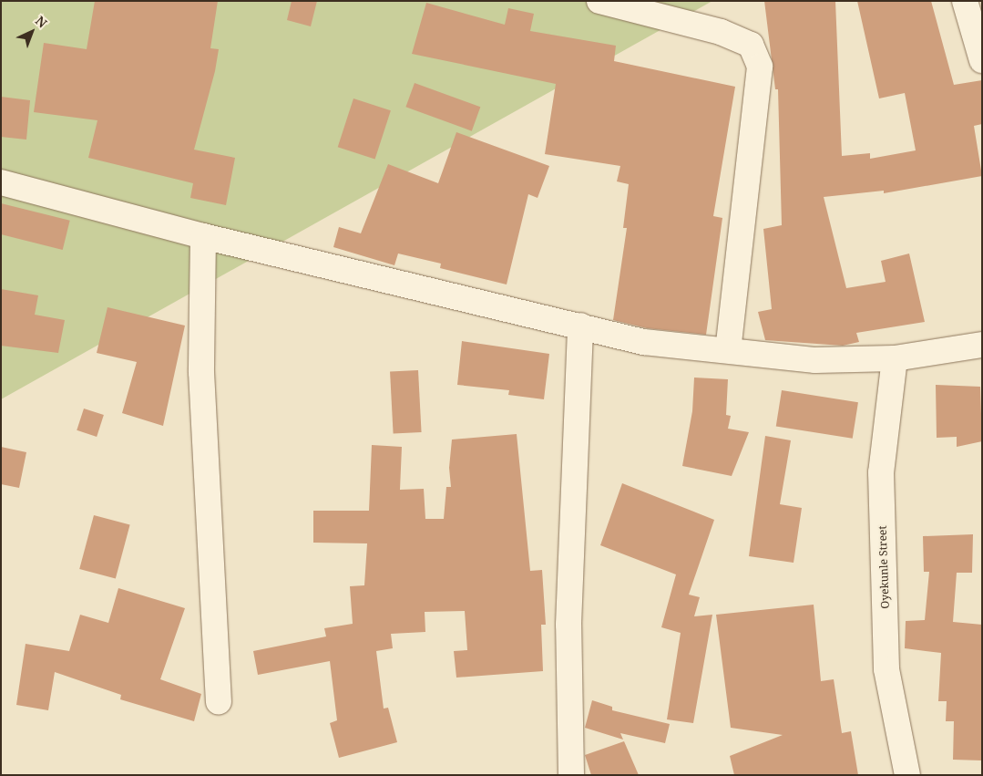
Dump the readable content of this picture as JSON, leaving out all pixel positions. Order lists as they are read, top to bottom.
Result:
{
  "streets": {
    "street": ["Oyekunle Street"]
  },
  "north": "top right"
}
